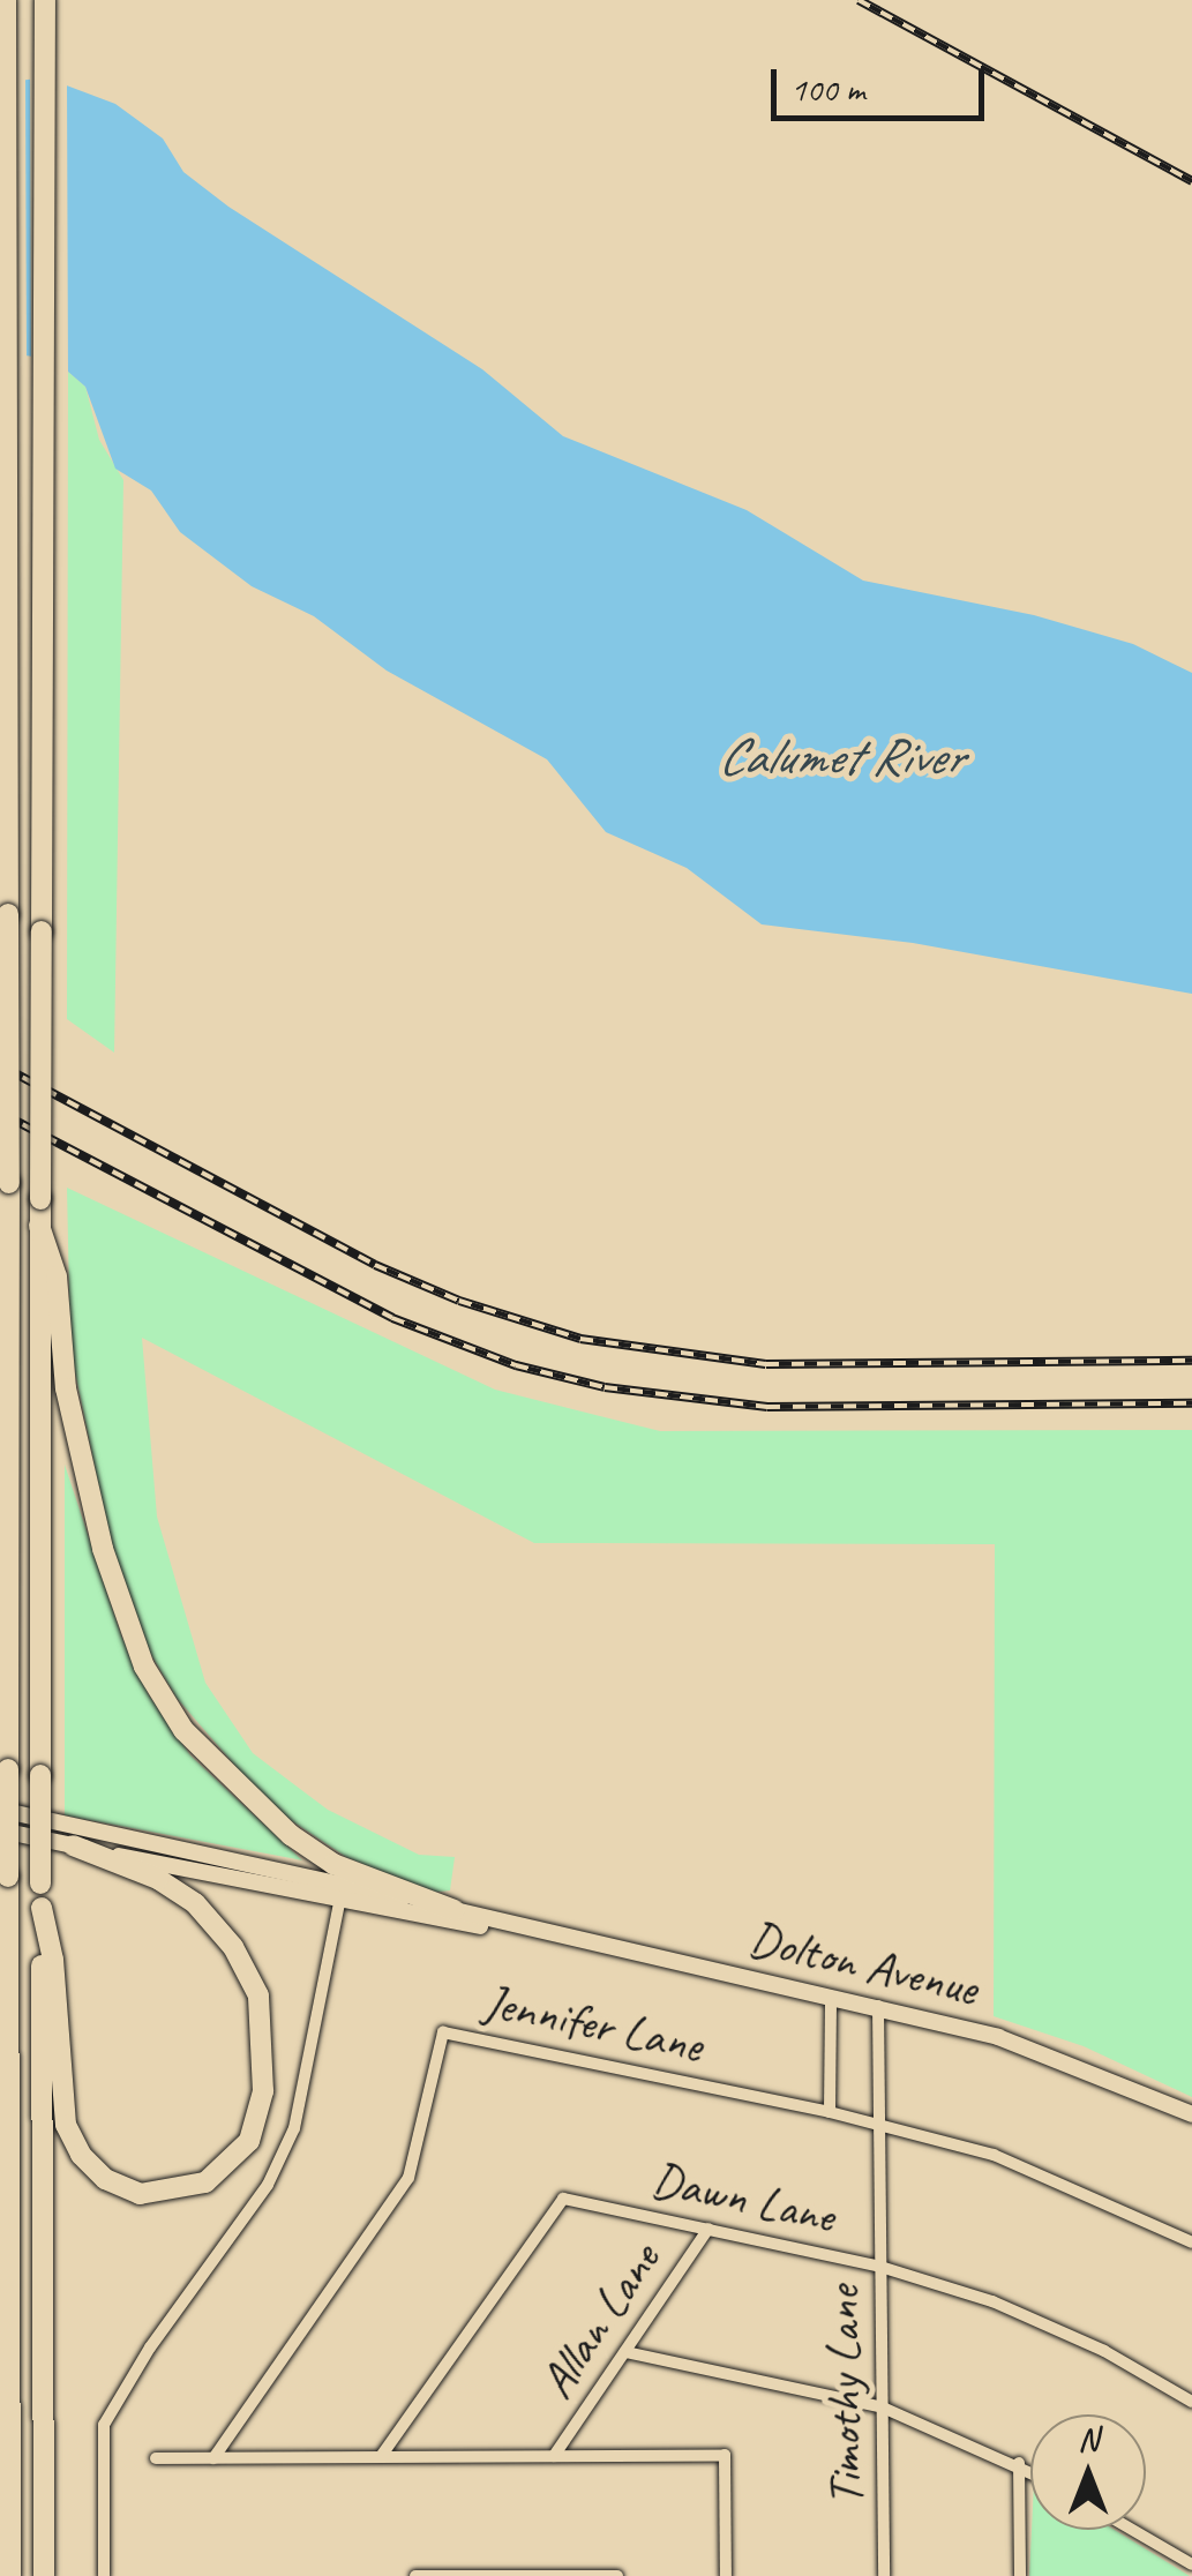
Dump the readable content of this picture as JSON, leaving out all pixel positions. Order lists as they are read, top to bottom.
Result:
{
  "streets": {
    "street": [
      "Dolton Avenue",
      "Jennifer Lane",
      "Dawn Lane",
      "Allan Lane",
      "Timothy Lane"
    ]
  },
  "crossings": [
    ["Dolton Avenue", "Timothy Lane"],
    ["Jennifer Lane", "Timothy Lane"],
    ["Dawn Lane", "Allan Lane"],
    ["Dawn Lane", "Timothy Lane"]
  ],
  "water": ["Calumet River"],
  "scale_bar": "100 m",
  "north": "top"
}
